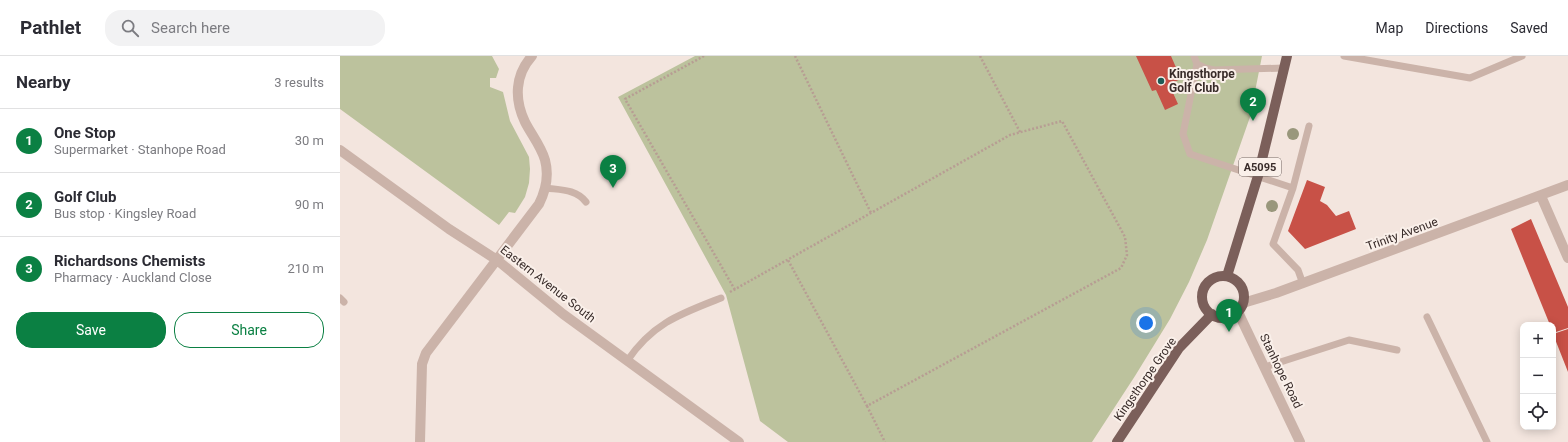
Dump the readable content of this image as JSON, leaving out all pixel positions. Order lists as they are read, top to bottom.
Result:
{
  "streets": {
    "main road": ["A5095", "Kingsthorpe Grove"],
    "street": ["Trinity Avenue", "Eastern Avenue South", "Stanhope Road"]
  },
  "crossings": [
    ["A5095", "Trinity Avenue"],
    ["A5095", "Stanhope Road"],
    ["A5095", "Kingsthorpe Grove"],
    ["Trinity Avenue", "Stanhope Road"],
    ["Trinity Avenue", "Kingsthorpe Grove"],
    ["Stanhope Road", "Kingsthorpe Grove"]
  ],
  "places": ["Kingsthorpe Golf Club"],
  "page": {
    "header": "Pathlet",
    "search": "Search here",
    "nav": ["Map", "Directions", "Saved"],
    "heading": ["Nearby", "3 results"],
    "pins": ["2", "3", "1"],
    "list": [
      {
        "mark": "1",
        "name": "One Stop",
        "note": "Supermarket · Stanhope Road",
        "value": "30 m"
      },
      {
        "mark": "2",
        "name": "Golf Club",
        "note": "Bus stop · Kingsley Road",
        "value": "90 m"
      },
      {
        "mark": "3",
        "name": "Richardsons Chemists",
        "note": "Pharmacy · Auckland Close",
        "value": "210 m"
      }
    ],
    "buttons": ["Save", "Share"],
    "map_buttons": ["+", "−"]
  }
}
